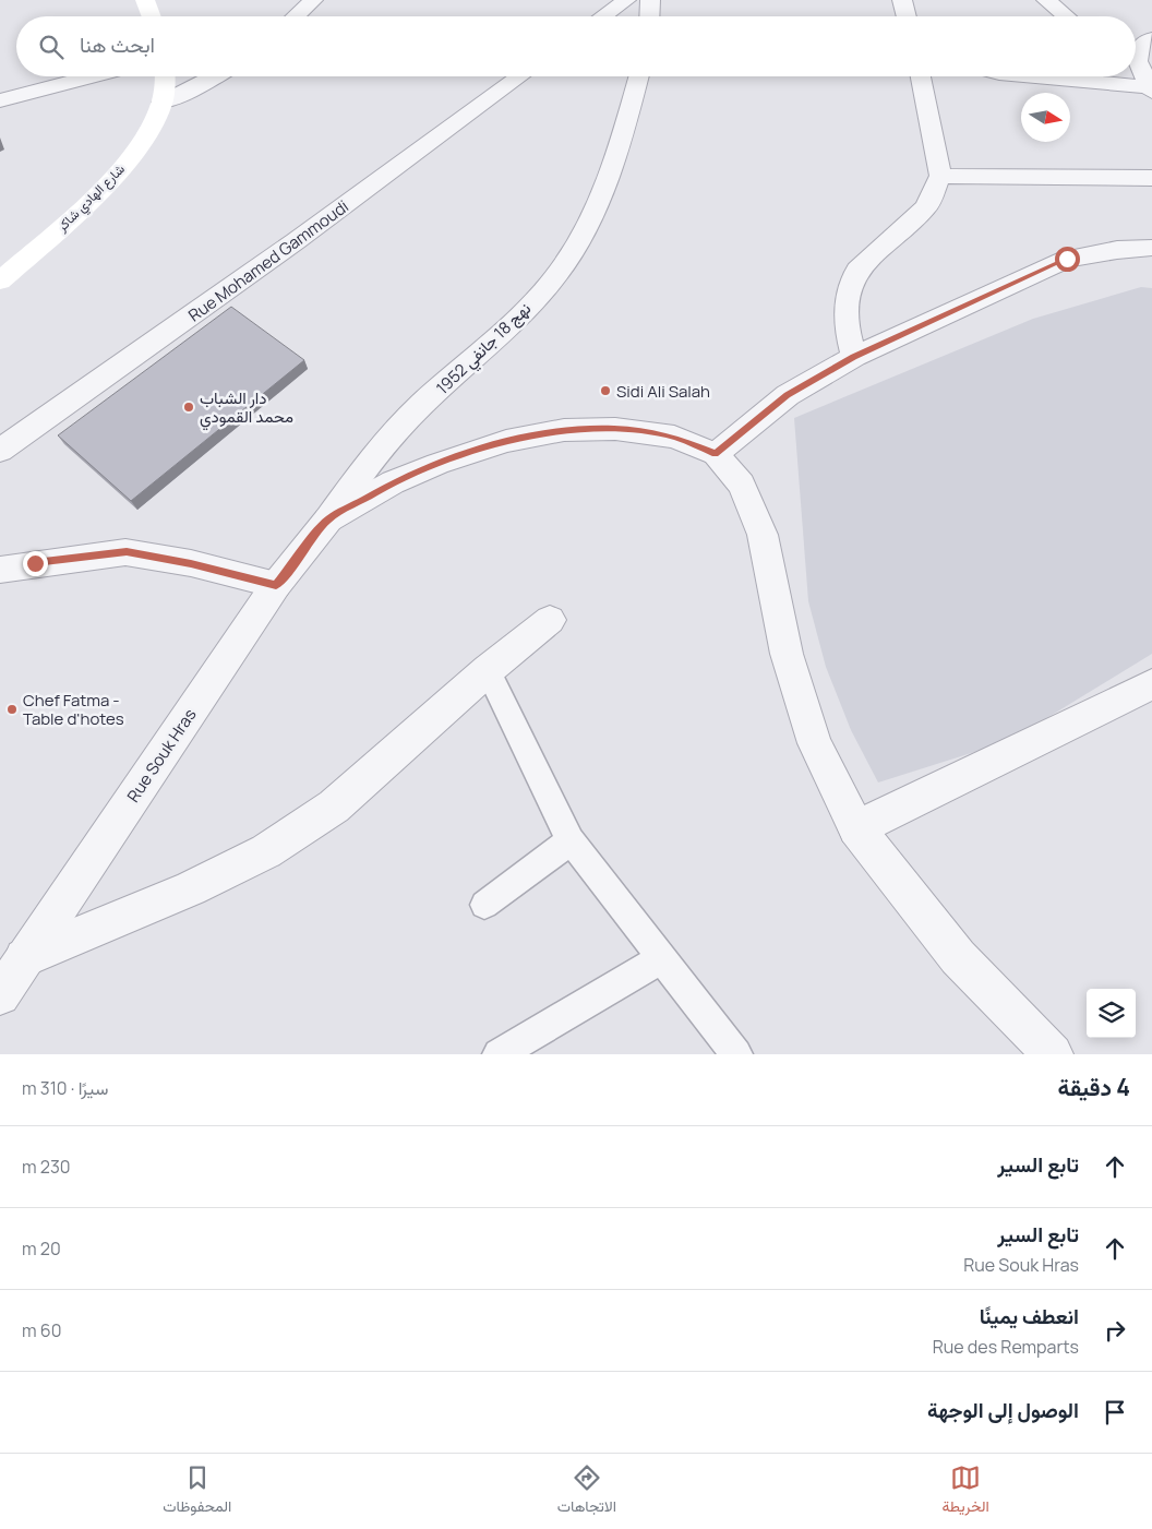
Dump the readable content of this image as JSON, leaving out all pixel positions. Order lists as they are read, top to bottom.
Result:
{
  "streets": {
    "main road": ["شارع الهادي شاكر"],
    "street": ["Rue Mohamed Gammoudi", "نهج 18 جانفي 1952", "Rue Souk Hras"]
  },
  "crossings": [
    ["نهج 18 جانفي 1952", "Rue Souk Hras"]
  ],
  "places": ["Sidi Ali Salah", "دار الشباب محمد القمودي", "Chef Fatma - Table d'hotes"],
  "north": "right",
  "page": {
    "search": "ابحث هنا",
    "heading": ["4 دقيقة", "سيرًا · 310 m"],
    "list": [
      ["تابع السير", "230 m"],
      ["تابع السير", "Rue Souk Hras", "20 m"],
      ["انعطف يمينًا", "Rue des Remparts", "60 m"],
      "الوصول إلى الوجهة"
    ],
    "nav": ["الخريطة", "الاتجاهات", "المحفوظات"]
  }
}
